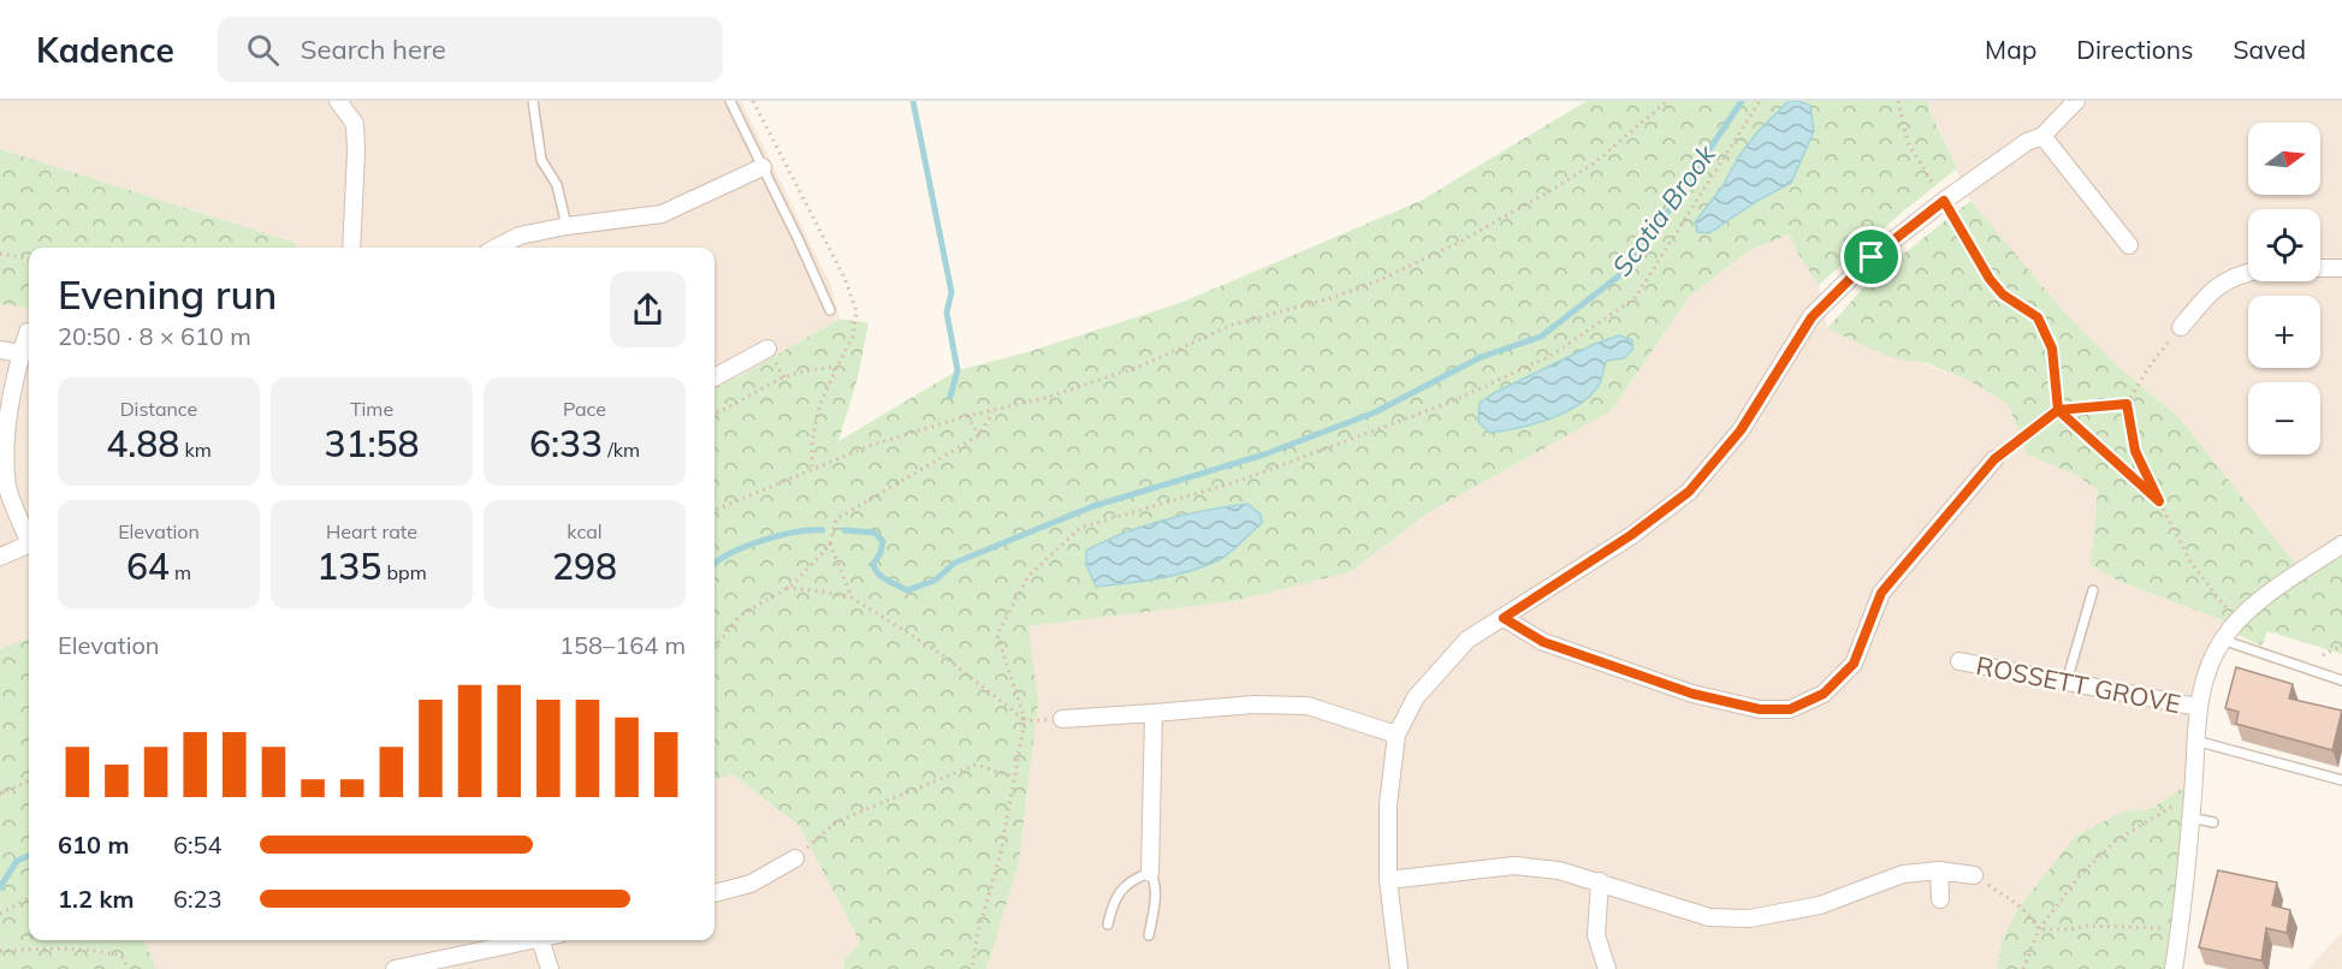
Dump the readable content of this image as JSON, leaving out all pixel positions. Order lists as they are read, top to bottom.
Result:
{
  "streets": {
    "street": ["ROSSETT GROVE"]
  },
  "water": ["Scotia Brook"],
  "north": "right",
  "page": {
    "header": "Kadence",
    "search": "Search here",
    "nav": ["Map", "Directions", "Saved"],
    "map_buttons": ["+", "−"],
    "heading": ["Evening run", "20:50 · 8 × 610 m"],
    "stats": [
      ["Distance", "4.88 km"],
      ["Time", "31:58"],
      ["Pace", "6:33 /km"],
      ["Elevation", "64 m"],
      ["Heart rate", "135 bpm"],
      ["kcal", "298"]
    ],
    "chart": ["Elevation", "158–164 m"],
    "list": [
      {
        "name": "610 m",
        "note": "6:54"
      },
      {
        "name": "1.2 km",
        "note": "6:23"
      }
    ]
  }
}
